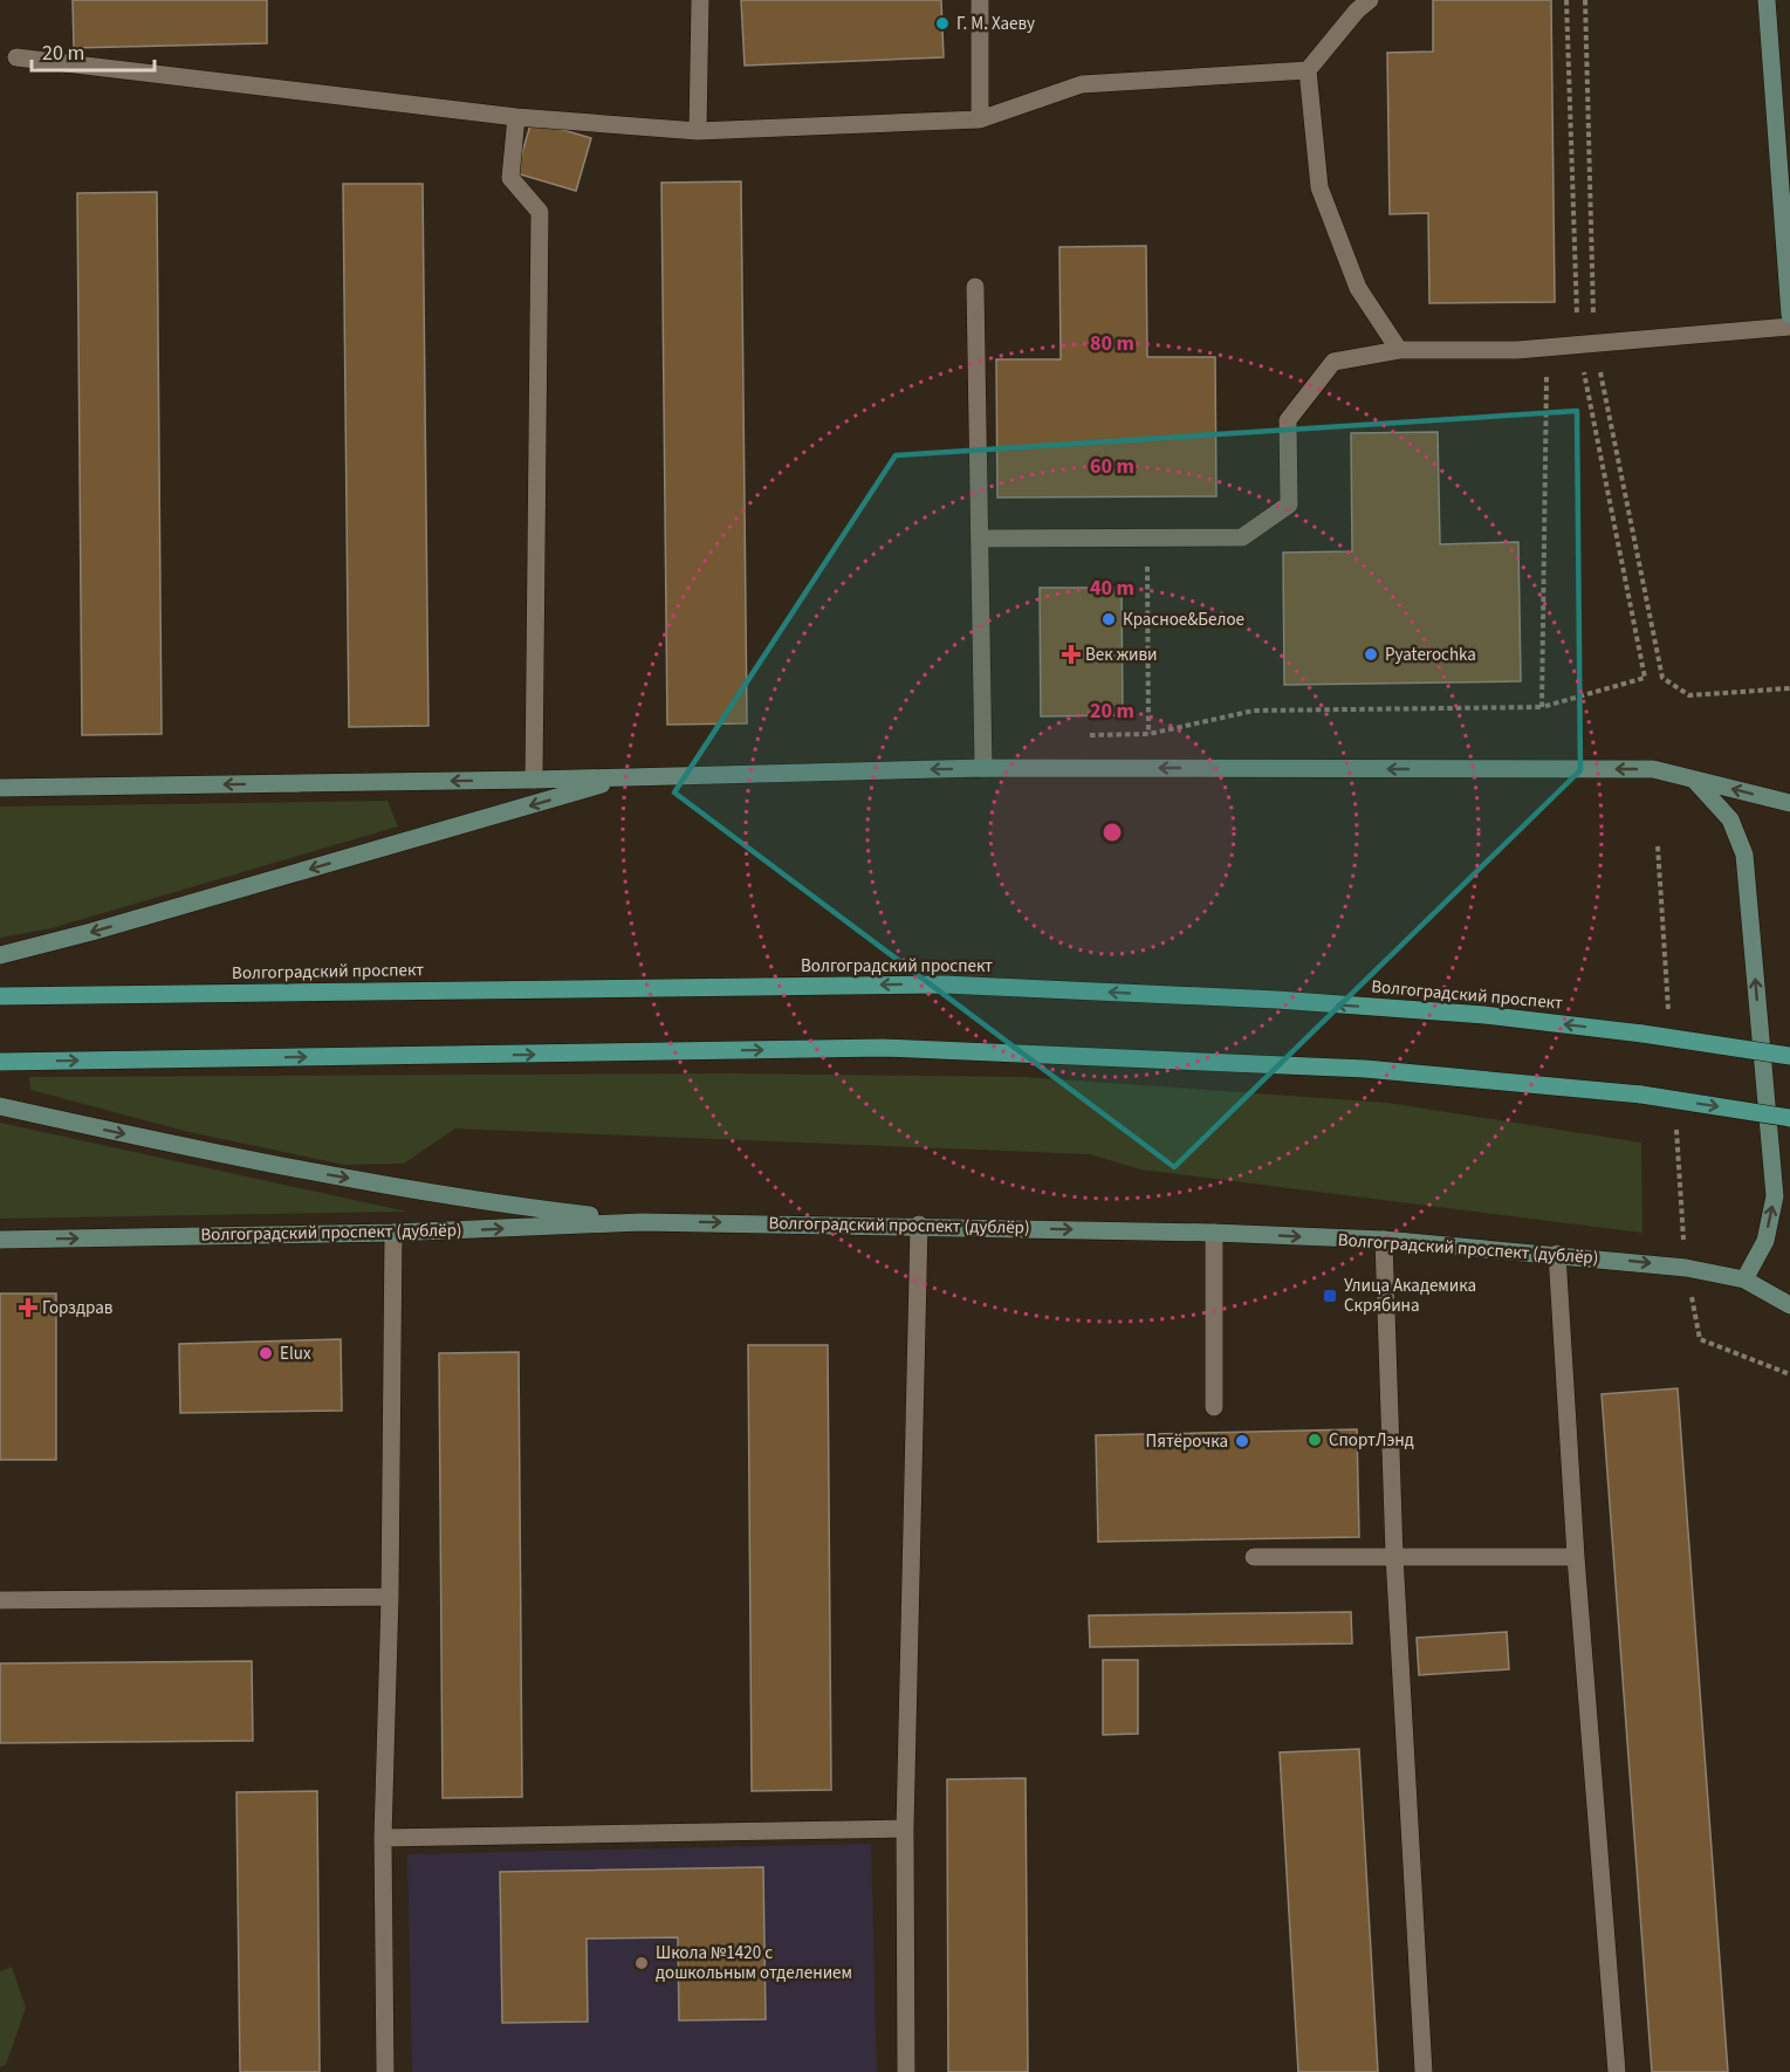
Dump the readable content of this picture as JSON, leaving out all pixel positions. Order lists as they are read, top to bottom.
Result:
{
  "streets": {
    "main road": ["Волгоградский проспект", "Волгоградский проспект (дублёр)"]
  },
  "places": {
    "other": [
      "Г. М. Хаеву",
      "Красное&Белое",
      "Pyaterochka",
      "Elux",
      "СпортЛэнд",
      "Пятёрочка",
      "Школа №1420 с дошкольным отделением"
    ],
    "health": ["Век живи", "Горздрав"],
    "transit": ["Улица Академика Скрябина"]
  },
  "scale_bar": "20 m",
  "rings": [
    "80 m",
    "60 m",
    "40 m",
    "20 m"
  ]
}
